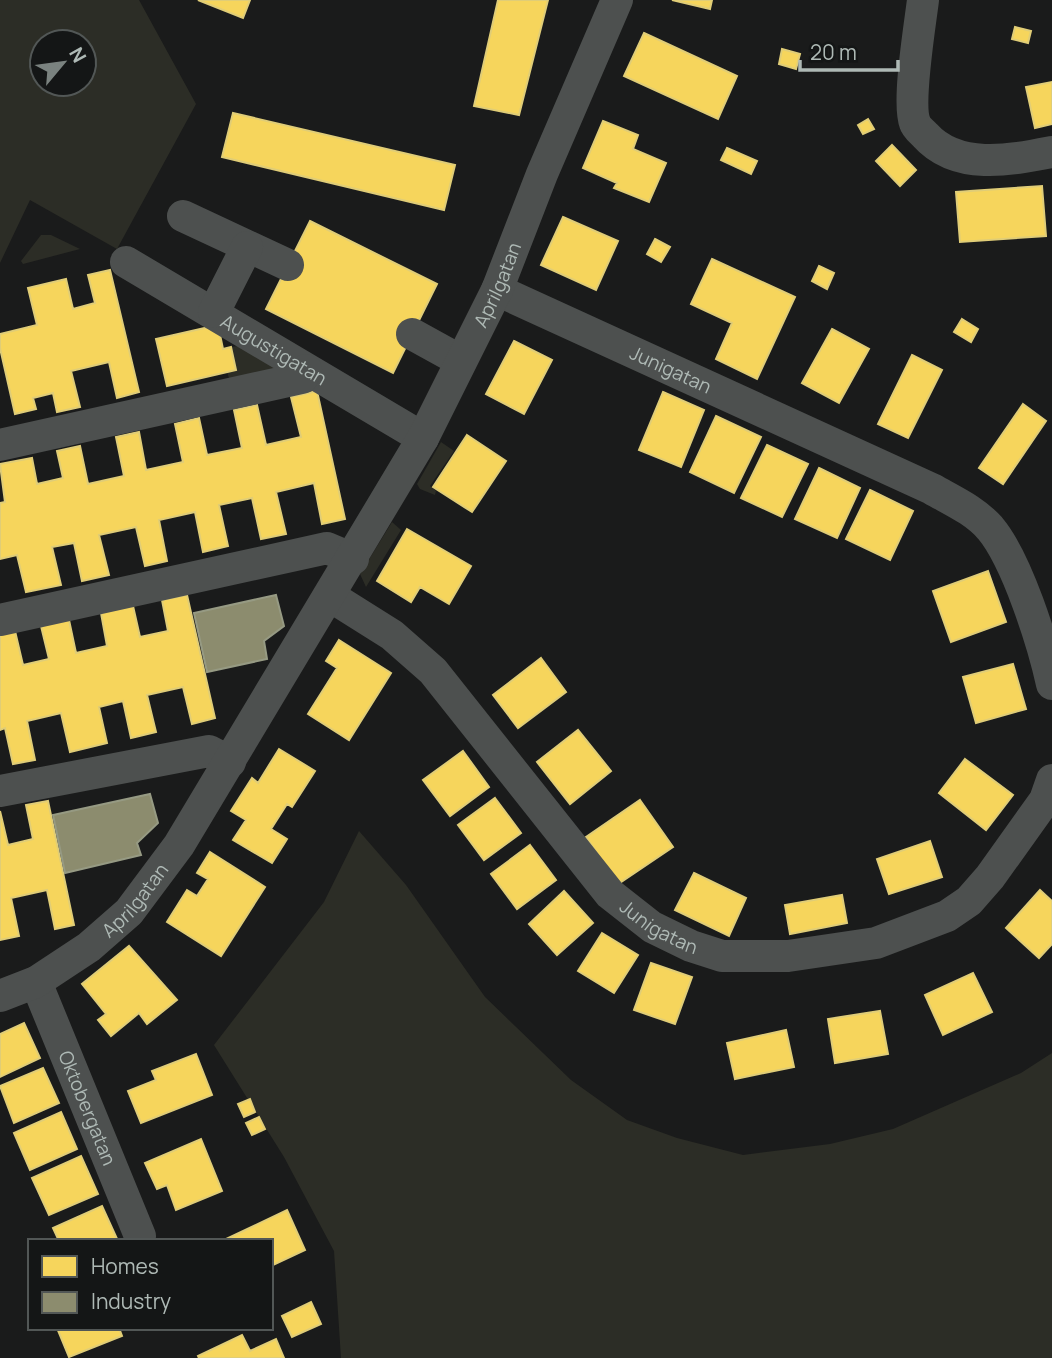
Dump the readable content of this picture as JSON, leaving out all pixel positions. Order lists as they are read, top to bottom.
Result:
{
  "streets": {
    "street": [
      "Aprilgatan",
      "Augustigatan",
      "Junigatan",
      "Oktobergatan"
    ]
  },
  "crossings": [
    ["Aprilgatan", "Augustigatan"],
    ["Aprilgatan", "Junigatan"],
    ["Aprilgatan", "Oktobergatan"]
  ],
  "legend": ["Homes", "Industry"],
  "scale_bar": "20 m",
  "north": "top right"
}
